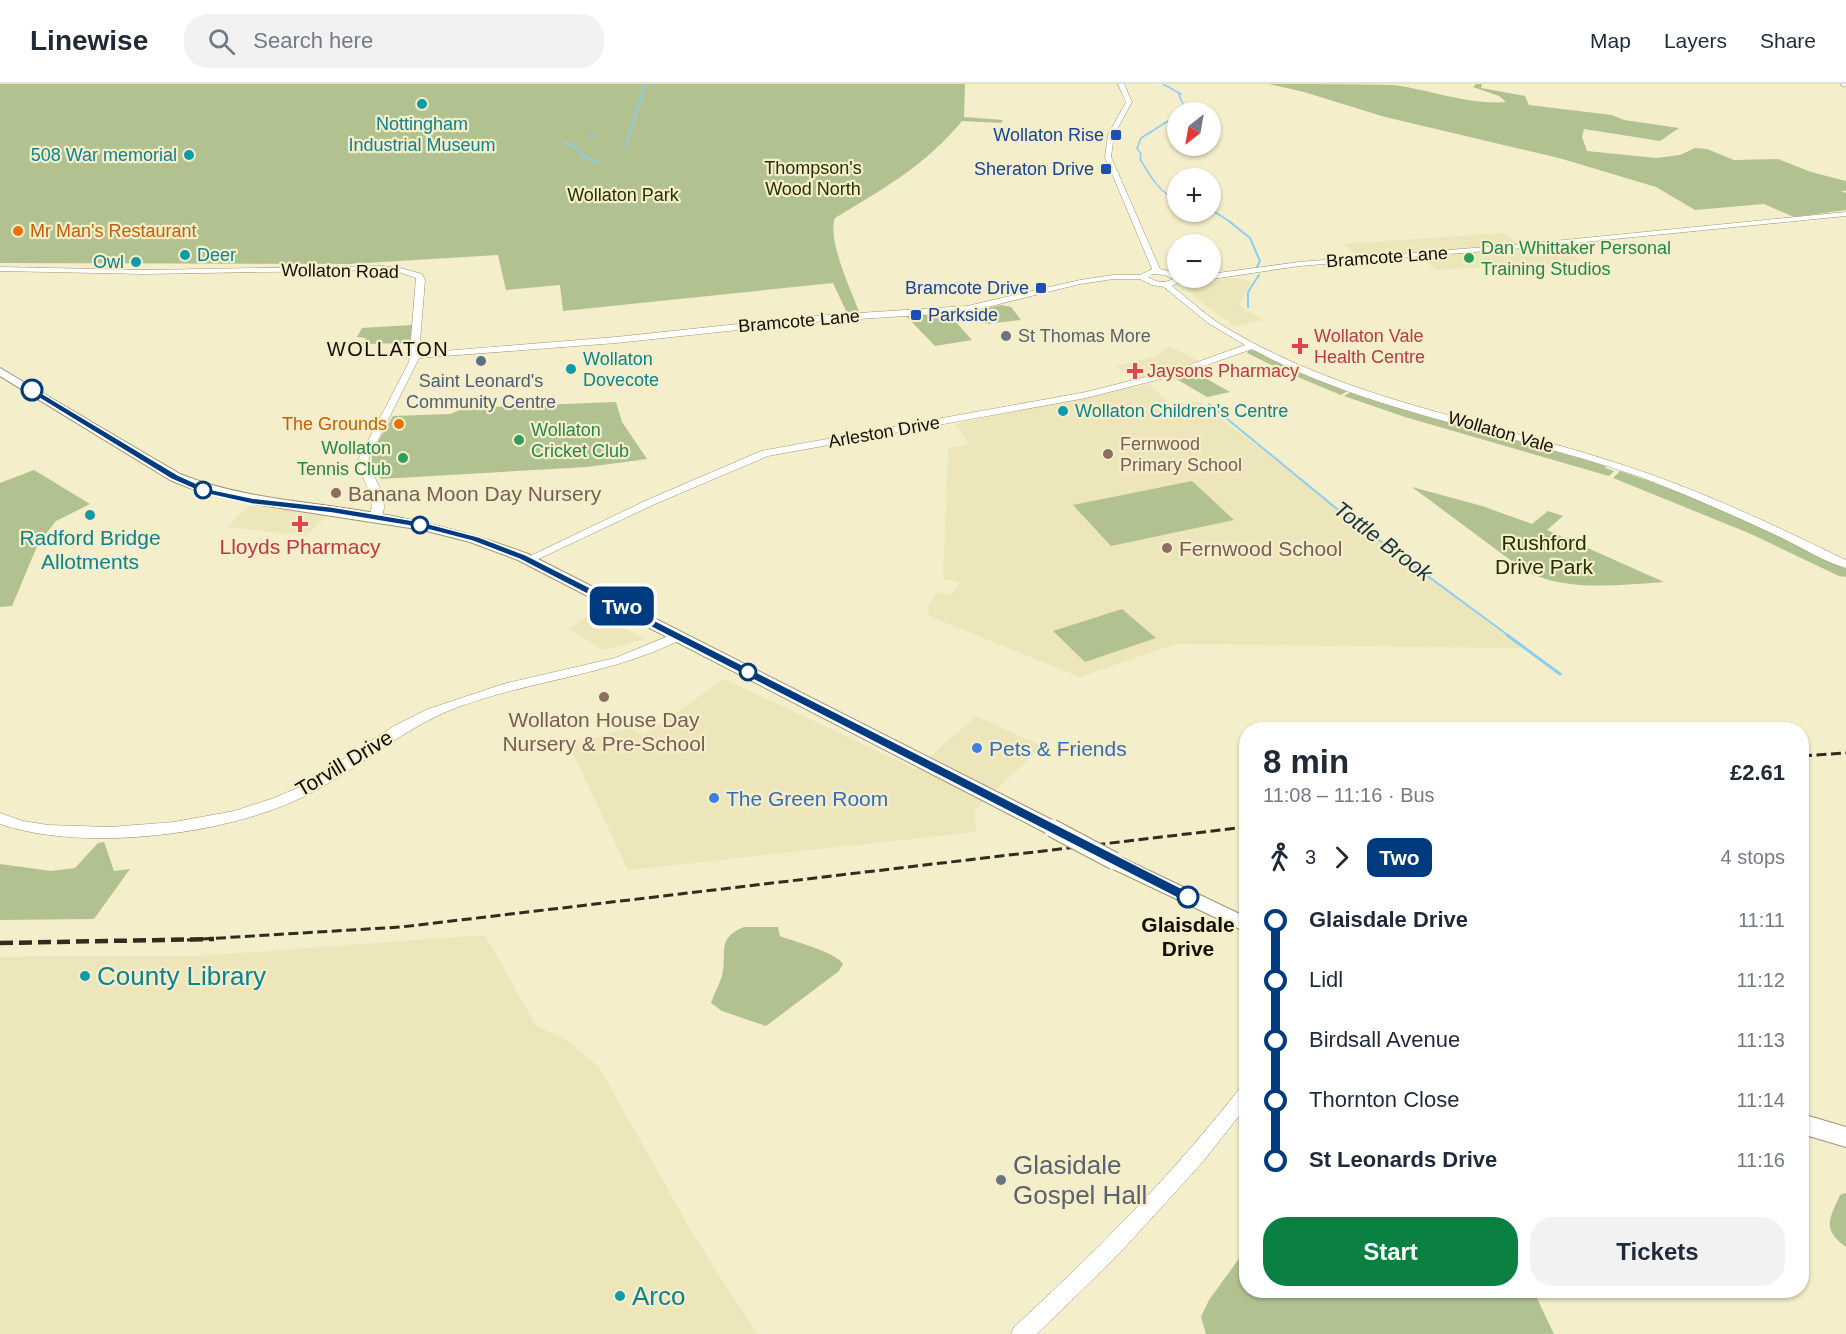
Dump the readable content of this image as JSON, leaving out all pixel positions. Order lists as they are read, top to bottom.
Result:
{
  "streets": {
    "street": [
      "Bramcote Lane",
      "Wollaton Road",
      "Arleston Drive",
      "Wollaton Vale",
      "Torvill Drive"
    ]
  },
  "crossings": [
    ["Bramcote Lane", "Wollaton Road"],
    ["Bramcote Lane", "Wollaton Vale"],
    ["Arleston Drive", "Wollaton Vale"]
  ],
  "districts": ["WOLLATON"],
  "water": ["Tottle Brook"],
  "parks": ["Thompson's Wood North", "Wollaton Park", "Rushford Drive Park"],
  "places": {
    "other": [
      "Nottingham Industrial Museum",
      "508 War memorial",
      "Mr Man's Restaurant",
      "Deer",
      "Dan Whittaker Personal Training Studios",
      "Owl",
      "St Thomas More",
      "Saint Leonard's Community Centre",
      "Wollaton Dovecote",
      "Wollaton Children's Centre",
      "The Grounds",
      "Wollaton Cricket Club",
      "Fernwood Primary School",
      "Wollaton Tennis Club",
      "Banana Moon Day Nursery",
      "Radford Bridge Allotments",
      "Fernwood School",
      "Wollaton House Day Nursery & Pre-School",
      "Pets & Friends",
      "The Green Room",
      "Glaisdale Drive",
      "County Library",
      "Glasidale Gospel Hall",
      "Arco"
    ],
    "transit": [
      "Wollaton Rise",
      "Sheraton Drive",
      "Bramcote Drive",
      "Parkside"
    ],
    "health": ["Wollaton Vale Health Centre", "Jaysons Pharmacy", "Lloyds Pharmacy"]
  },
  "lines": ["bus line Two"],
  "north": "bottom left",
  "page": {
    "header": "Linewise",
    "search": "Search here",
    "nav": ["Map", "Layers", "Share"],
    "on_map": "Two",
    "map_buttons": ["+", "−"],
    "heading": ["8 min", "11:08 – 11:16 · Bus", "£2.61"],
    "legs": ["3", "Two", "4 stops"],
    "list": [
      {
        "name": "Glaisdale Drive",
        "value": "11:11"
      },
      {
        "name": "Lidl",
        "value": "11:12"
      },
      {
        "name": "Birdsall Avenue",
        "value": "11:13"
      },
      {
        "name": "Thornton Close",
        "value": "11:14"
      },
      {
        "name": "St Leonards Drive",
        "value": "11:16"
      }
    ],
    "buttons": ["Start", "Tickets"]
  }
}
